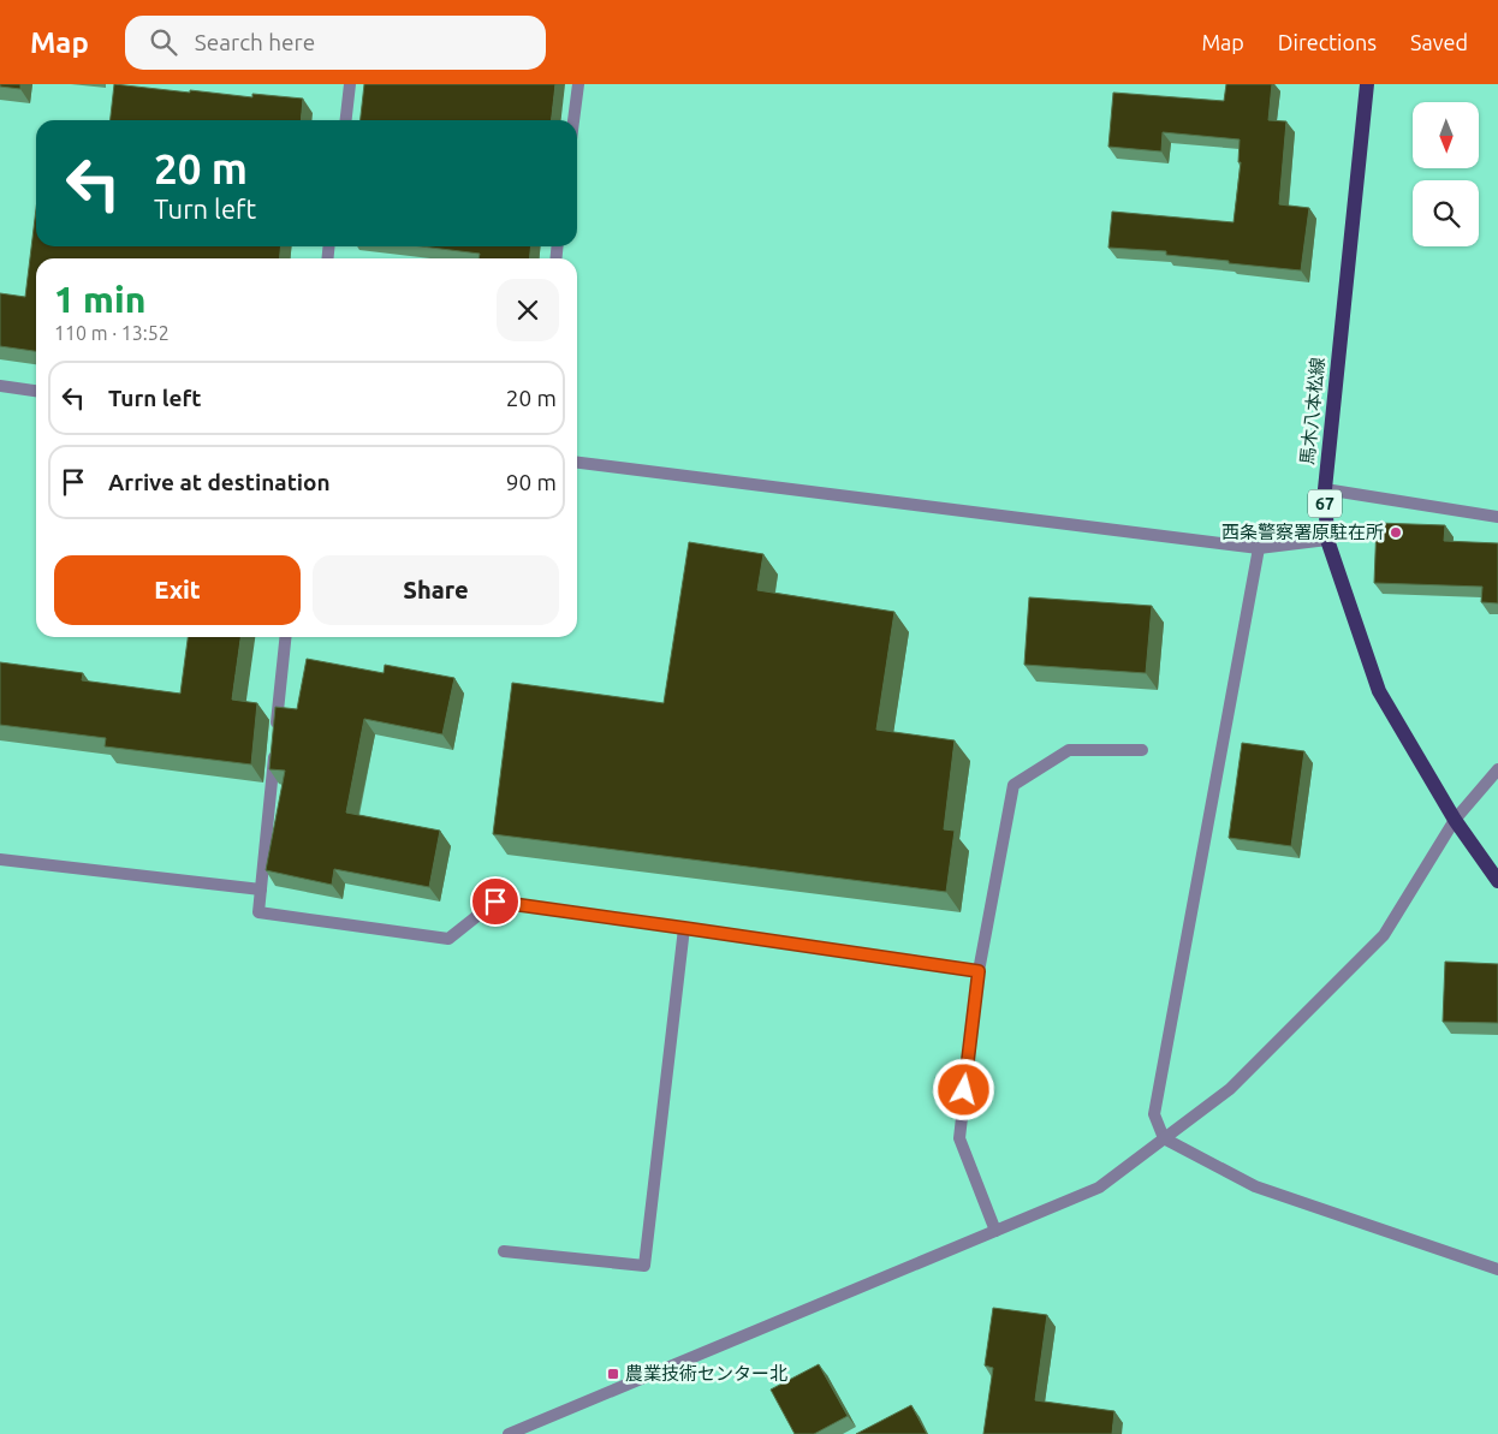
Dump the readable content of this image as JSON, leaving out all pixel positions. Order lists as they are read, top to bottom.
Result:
{
  "streets": {
    "main road": ["馬木八本松線", "67"]
  },
  "places": {
    "other": ["西条警察署原駐在所"],
    "transit": ["農業技術センター北"]
  },
  "north": "bottom",
  "page": {
    "header": "Map",
    "search": "Search here",
    "nav": ["Map", "Directions", "Saved"],
    "turn": ["20 m", "Turn left"],
    "heading": ["1 min", "110 m · 13:52"],
    "list": [
      {
        "name": "Turn left",
        "value": "20 m"
      },
      {
        "name": "Arrive at destination",
        "value": "90 m"
      }
    ],
    "buttons": ["Exit", "Share"]
  }
}
